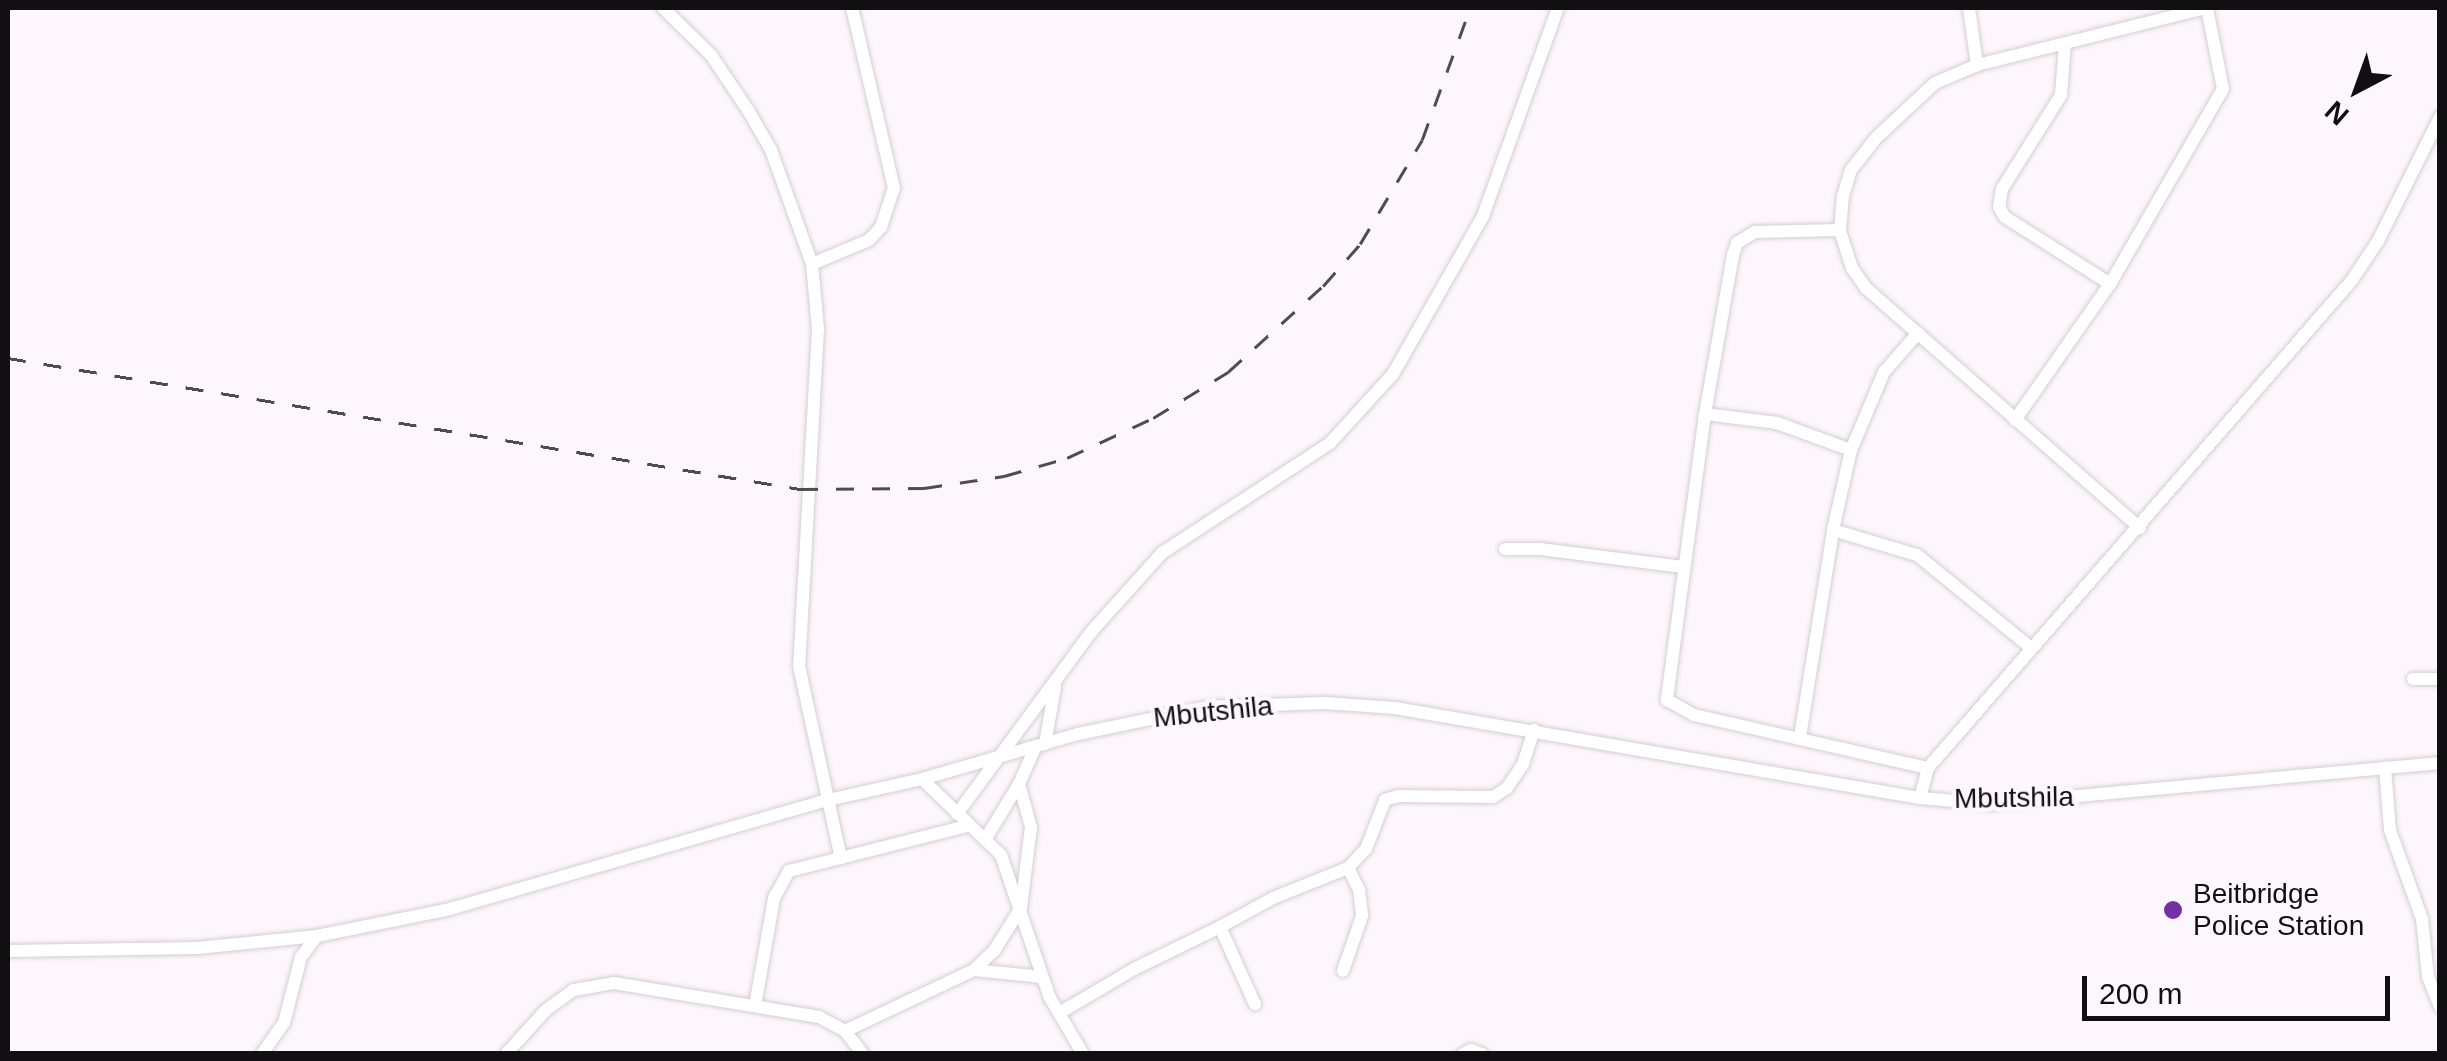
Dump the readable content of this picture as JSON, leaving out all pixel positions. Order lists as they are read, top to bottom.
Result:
{
  "streets": {
    "street": ["Mbutshila"]
  },
  "places": ["Beitbridge Police Station"],
  "scale_bar": "200 m",
  "north": "bottom left"
}
